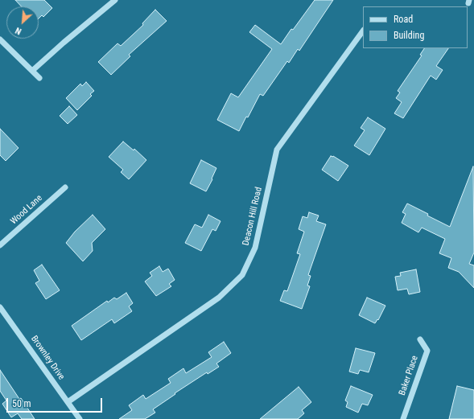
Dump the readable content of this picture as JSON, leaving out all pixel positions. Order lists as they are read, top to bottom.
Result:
{
  "streets": {
    "street": [
      "Wood Lane",
      "Deacon Hill Road",
      "Brownley Drive",
      "Baker Place"
    ]
  },
  "crossings": [
    ["Deacon Hill Road", "Brownley Drive"]
  ],
  "legend": ["Road", "Building"],
  "scale_bar": "50 m",
  "north": "bottom left"
}
